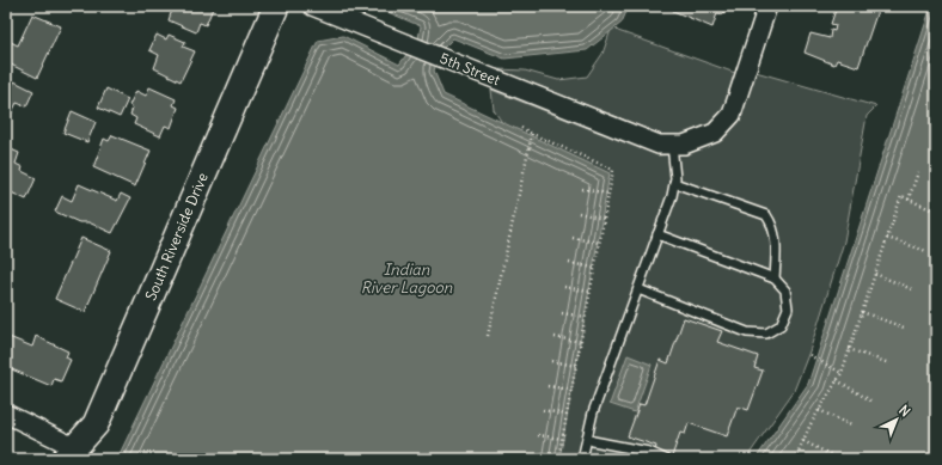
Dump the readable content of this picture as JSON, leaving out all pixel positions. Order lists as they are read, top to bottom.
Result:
{
  "streets": {
    "street": ["5th Street", "South Riverside Drive"]
  },
  "water": ["Indian River Lagoon"],
  "north": "top right"
}
